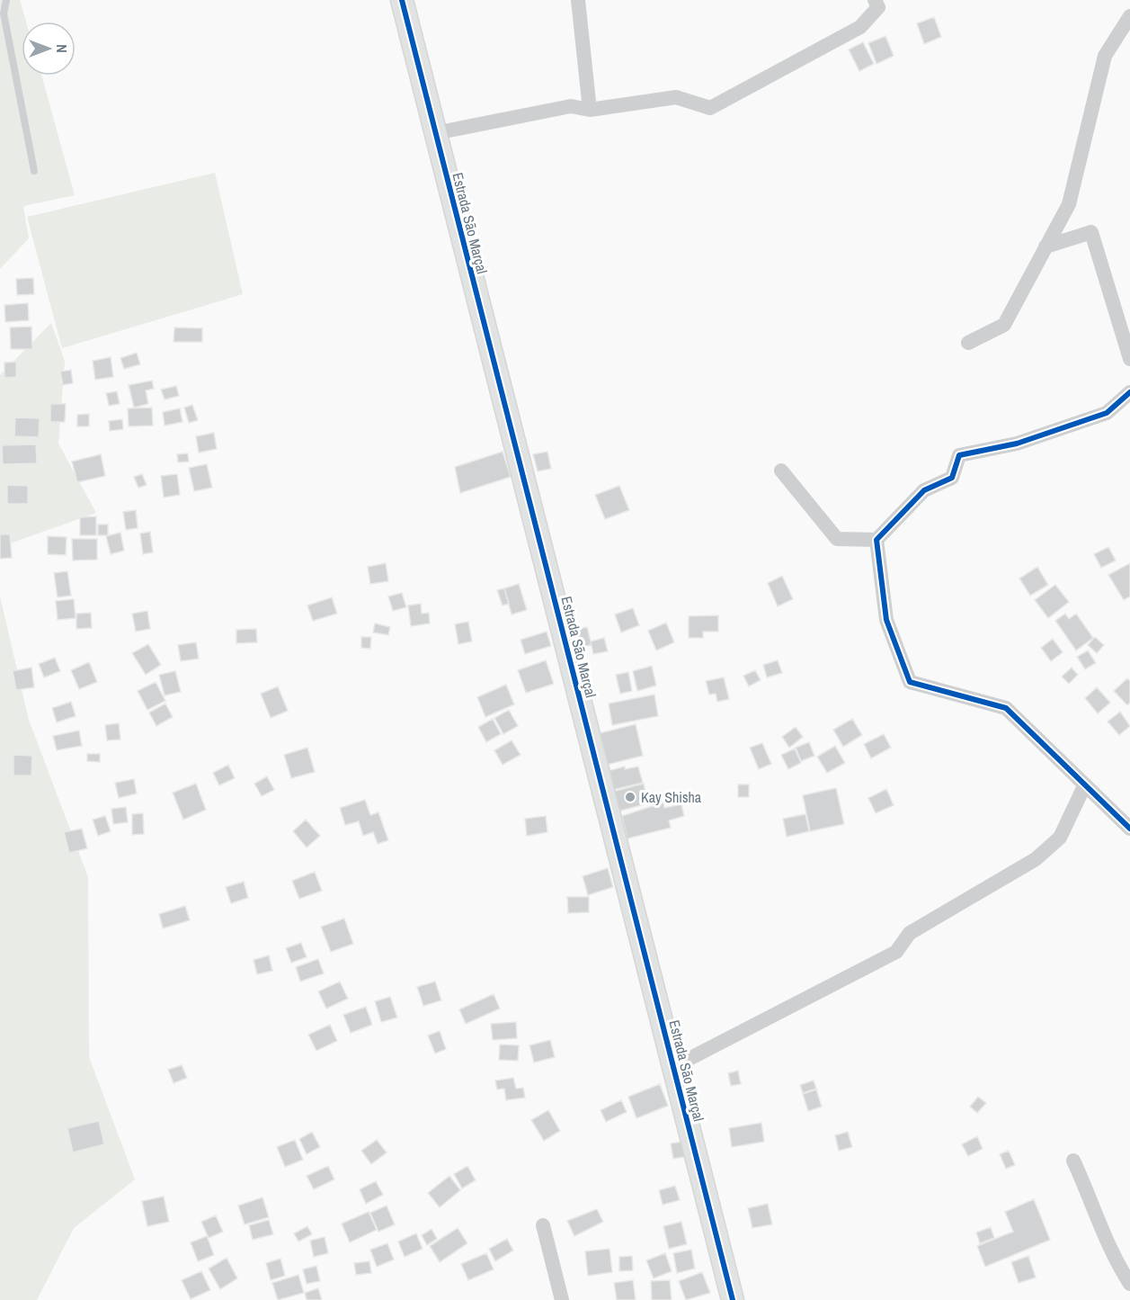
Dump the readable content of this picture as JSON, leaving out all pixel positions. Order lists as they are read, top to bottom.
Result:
{
  "streets": {
    "street": ["Estrada São Marçal"]
  },
  "places": ["Kay Shisha"],
  "north": "right"
}
